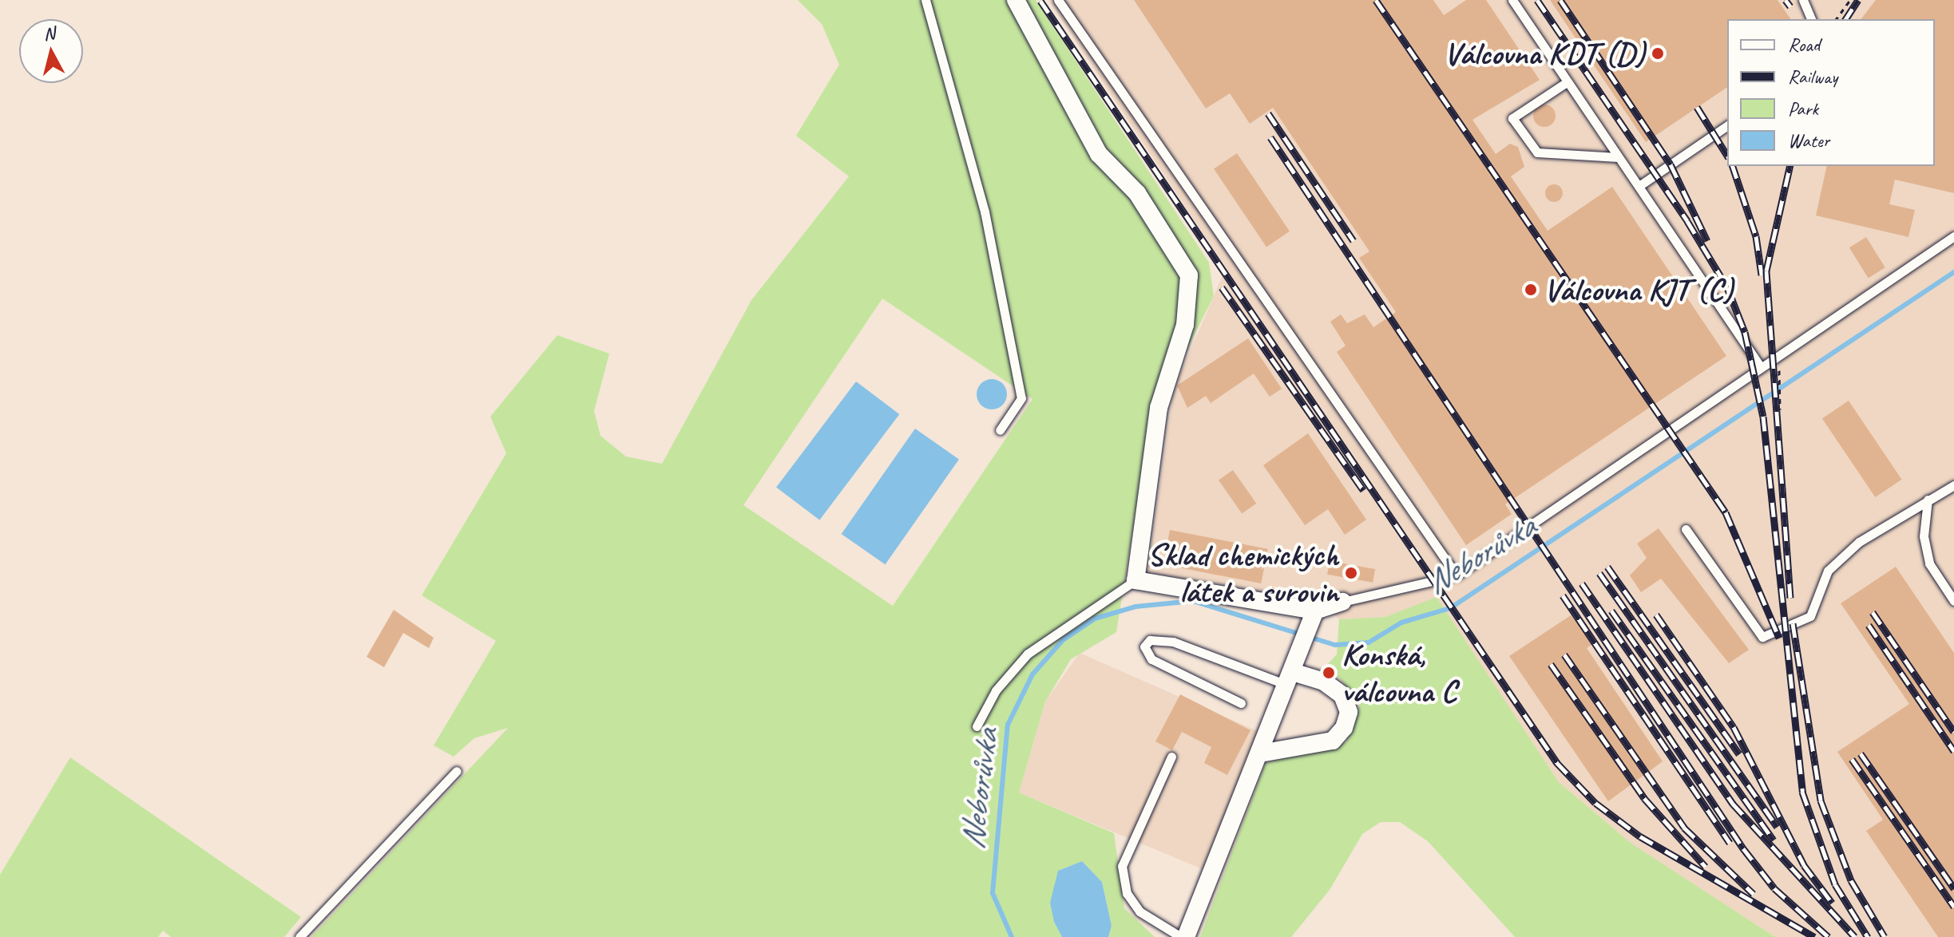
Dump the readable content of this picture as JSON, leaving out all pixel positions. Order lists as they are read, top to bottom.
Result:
{
  "water": ["Neborůvka"],
  "places": [
    "Válcovna KDT (D)",
    "Válcovna KJT (C)",
    "Sklad chemických látek a surovin",
    "Konská, válcovna C"
  ],
  "legend": [
    "Road",
    "Railway",
    "Park",
    "Water"
  ],
  "north": "top"
}
